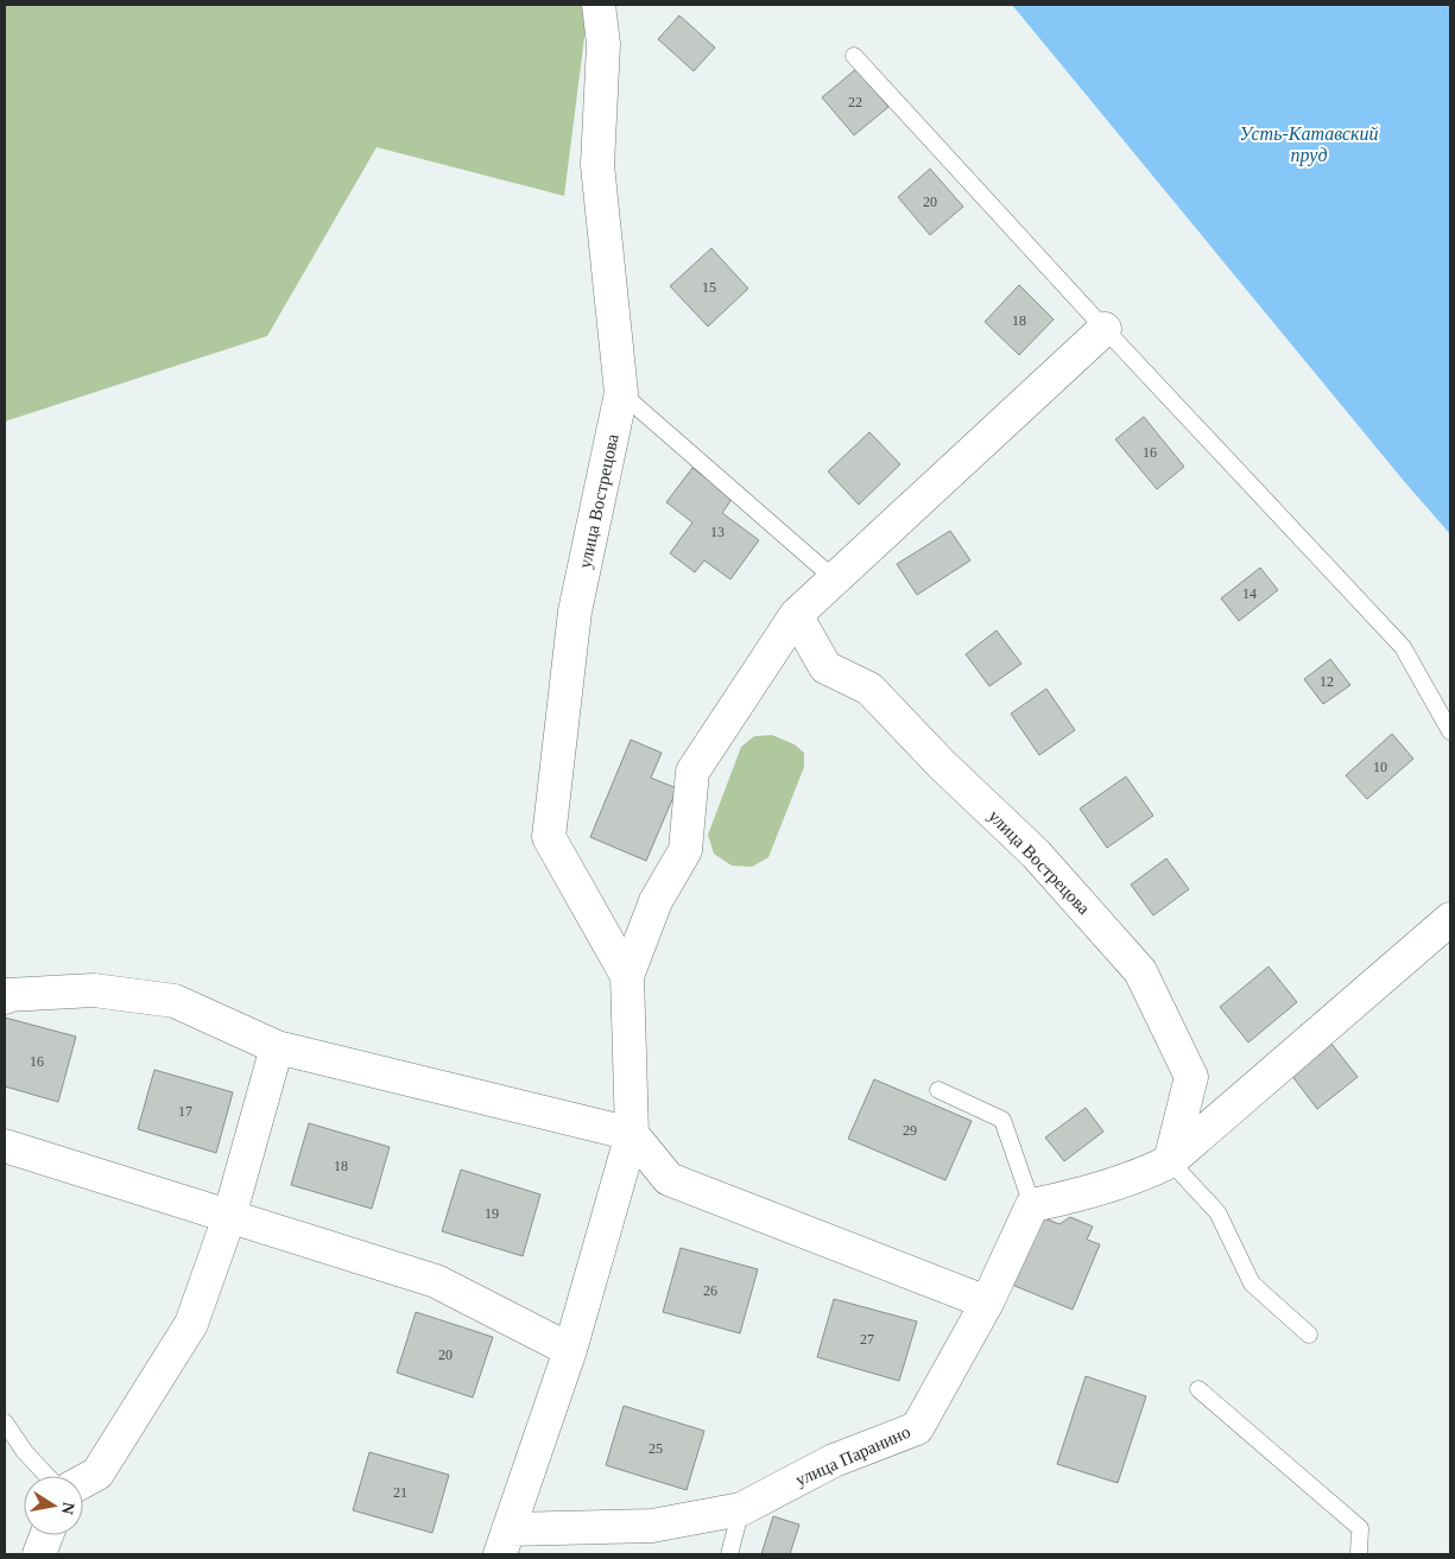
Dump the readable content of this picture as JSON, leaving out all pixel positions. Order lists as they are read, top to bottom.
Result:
{
  "streets": {
    "street": ["улица Вострецова", "улица Паранино"]
  },
  "crossings": [
    ["улица Вострецова", "улица Паранино"]
  ],
  "water": ["Усть-Катавский пруд"],
  "house_numbers": [
    "22",
    "20",
    "15",
    "18",
    "16",
    "13",
    "14",
    "12",
    "10",
    "16",
    "17",
    "29",
    "18",
    "19",
    "26",
    "27",
    "20",
    "25",
    "21"
  ],
  "north": "right"
}
